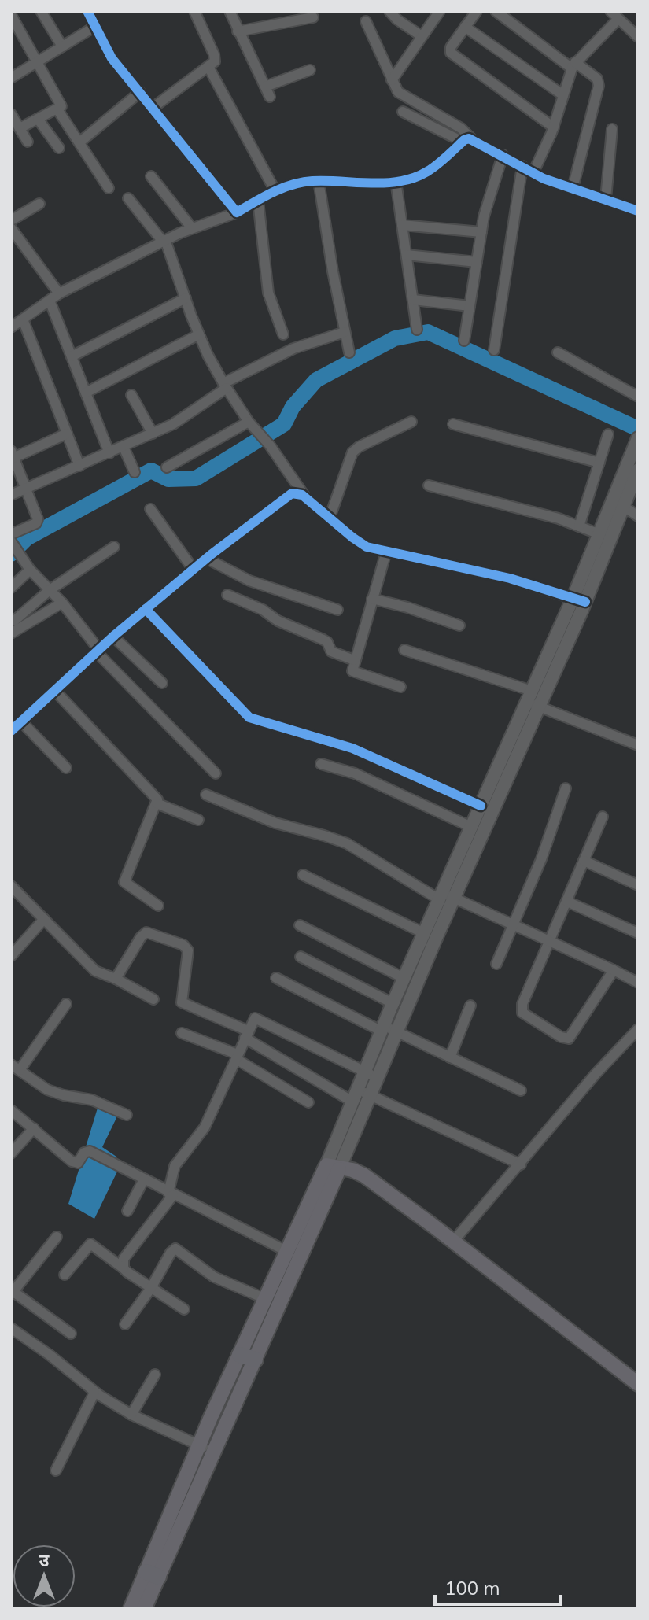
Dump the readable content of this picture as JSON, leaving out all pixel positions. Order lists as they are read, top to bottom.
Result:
{
  "scale_bar": "100 m",
  "north": "top"
}
